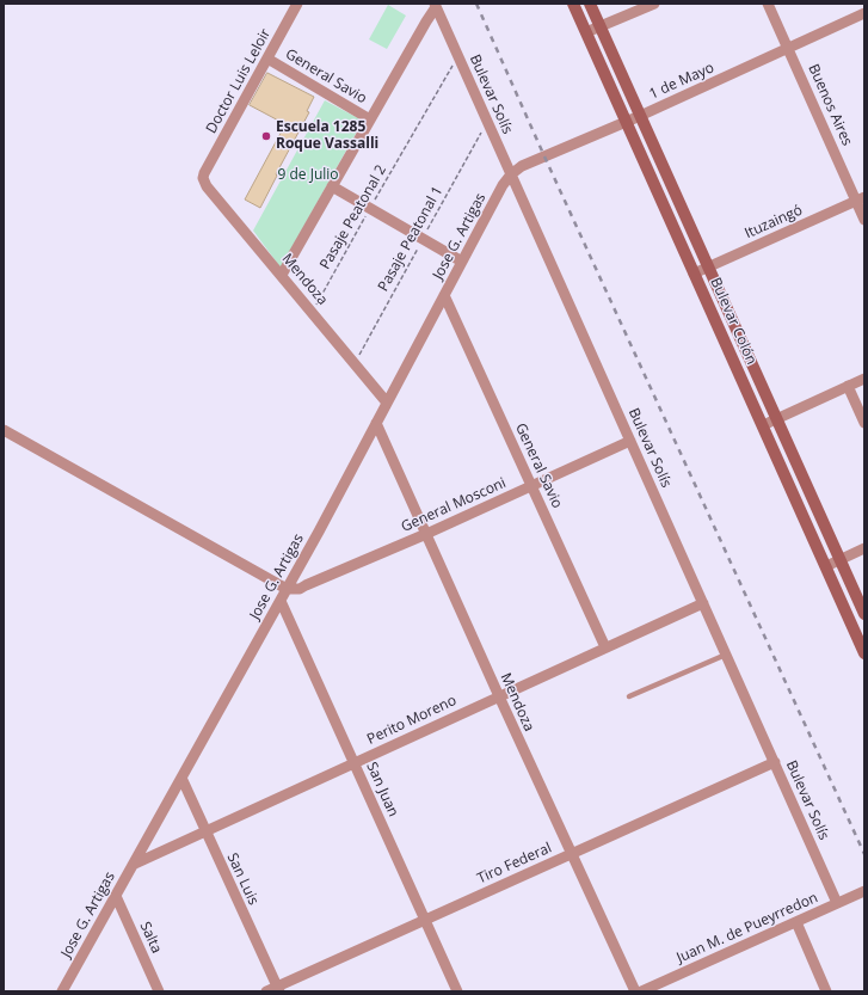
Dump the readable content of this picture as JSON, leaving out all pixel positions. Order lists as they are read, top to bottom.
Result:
{
  "streets": {
    "main road": ["Bulevar Colón"],
    "street": [
      "General Savio",
      "Doctor Luis Leloir",
      "1 de Mayo",
      "Bulevar Solís",
      "Buenos Aires",
      "Ituzaingó",
      "Jose G. Artigas",
      "Mendoza",
      "General Mosconi",
      "Perito Moreno",
      "San Juan",
      "Tiro Federal",
      "San Luis",
      "Juan M. de Pueyrredon",
      "Salta"
    ],
    "path": ["Pasaje Peatonal 2", "Pasaje Peatonal 1"]
  },
  "crossings": [
    ["General Savio", "Doctor Luis Leloir"],
    ["General Savio", "Jose G. Artigas"],
    ["General Savio", "General Mosconi"],
    ["General Savio", "Perito Moreno"],
    ["Doctor Luis Leloir", "Mendoza"],
    ["1 de Mayo", "Bulevar Solís"],
    ["1 de Mayo", "Buenos Aires"],
    ["1 de Mayo", "Jose G. Artigas"],
    ["1 de Mayo", "Bulevar Colón"],
    ["Bulevar Solís", "Jose G. Artigas"],
    ["Bulevar Solís", "General Mosconi"],
    ["Bulevar Solís", "Perito Moreno"],
    ["Bulevar Solís", "Tiro Federal"],
    ["Bulevar Solís", "Juan M. de Pueyrredon"],
    ["Buenos Aires", "Ituzaingó"],
    ["Ituzaingó", "Bulevar Colón"],
    ["Jose G. Artigas", "Mendoza"],
    ["Jose G. Artigas", "General Mosconi"],
    ["Jose G. Artigas", "Perito Moreno"],
    ["Jose G. Artigas", "San Juan"],
    ["Jose G. Artigas", "San Luis"],
    ["Jose G. Artigas", "Salta"],
    ["Mendoza", "General Mosconi"],
    ["Mendoza", "Perito Moreno"],
    ["Mendoza", "Tiro Federal"],
    ["Perito Moreno", "San Juan"],
    ["Perito Moreno", "San Luis"],
    ["San Juan", "Tiro Federal"],
    ["Tiro Federal", "San Luis"]
  ],
  "parks": ["9 de Julio"],
  "places": ["Escuela 1285 Roque Vassalli"]
}
